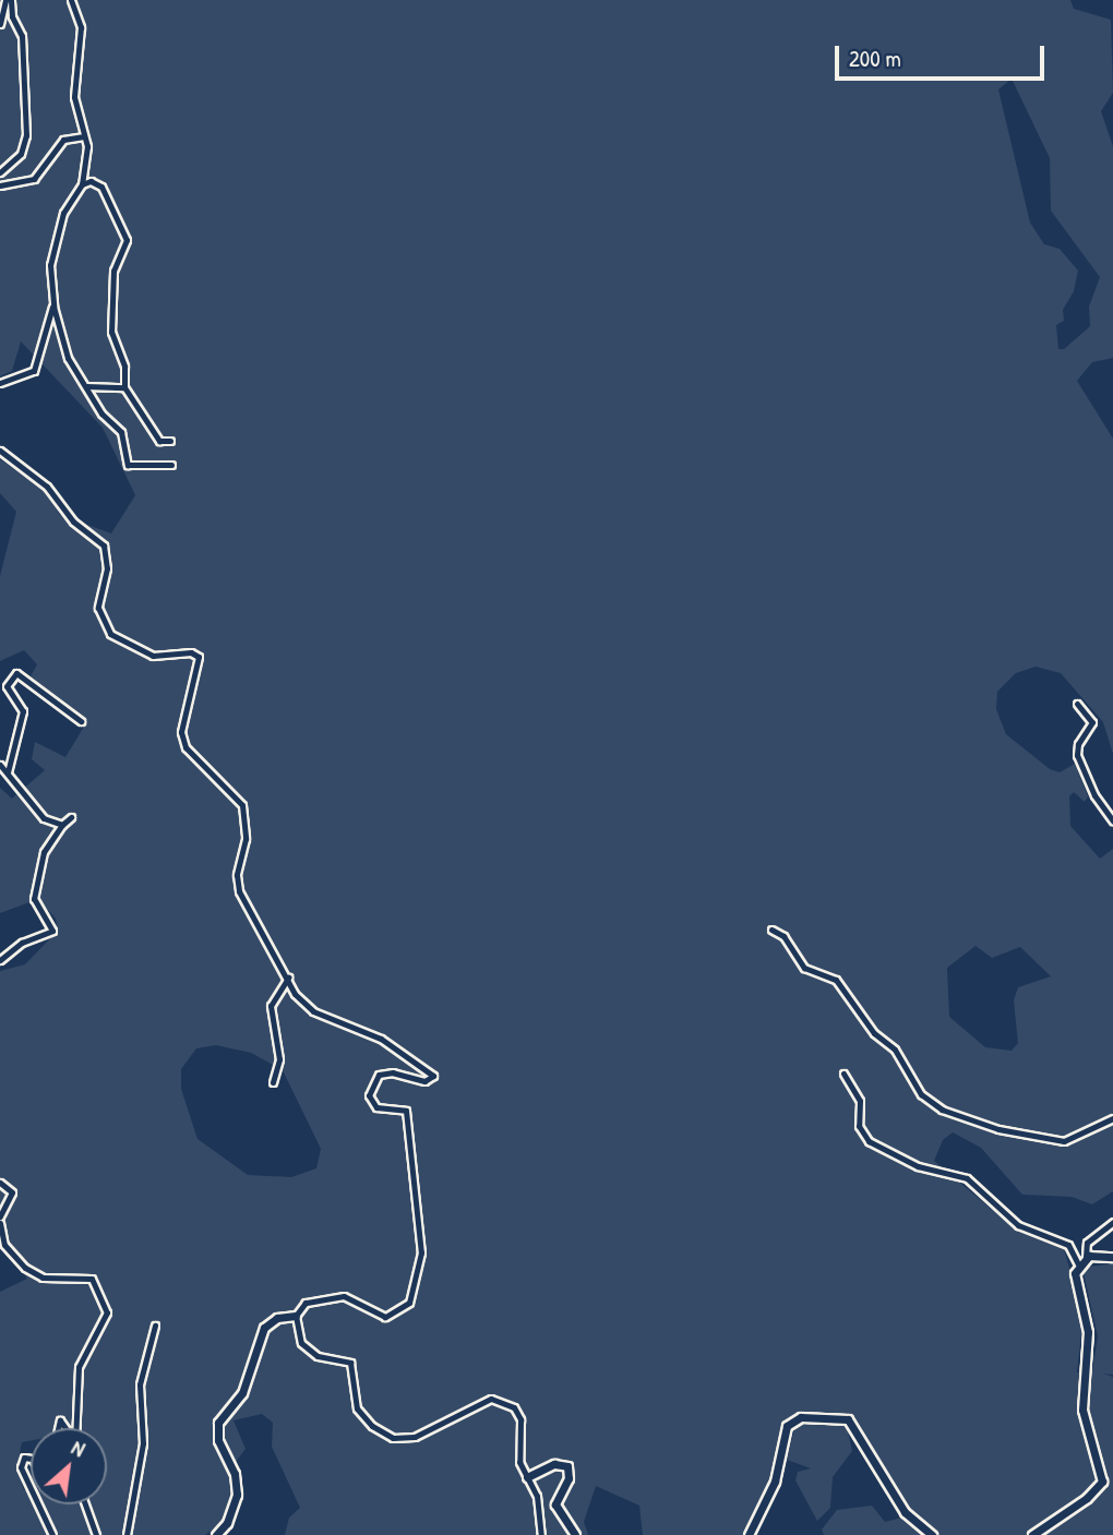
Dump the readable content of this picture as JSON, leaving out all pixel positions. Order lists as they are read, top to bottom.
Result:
{
  "scale_bar": "200 m",
  "north": "top right"
}
